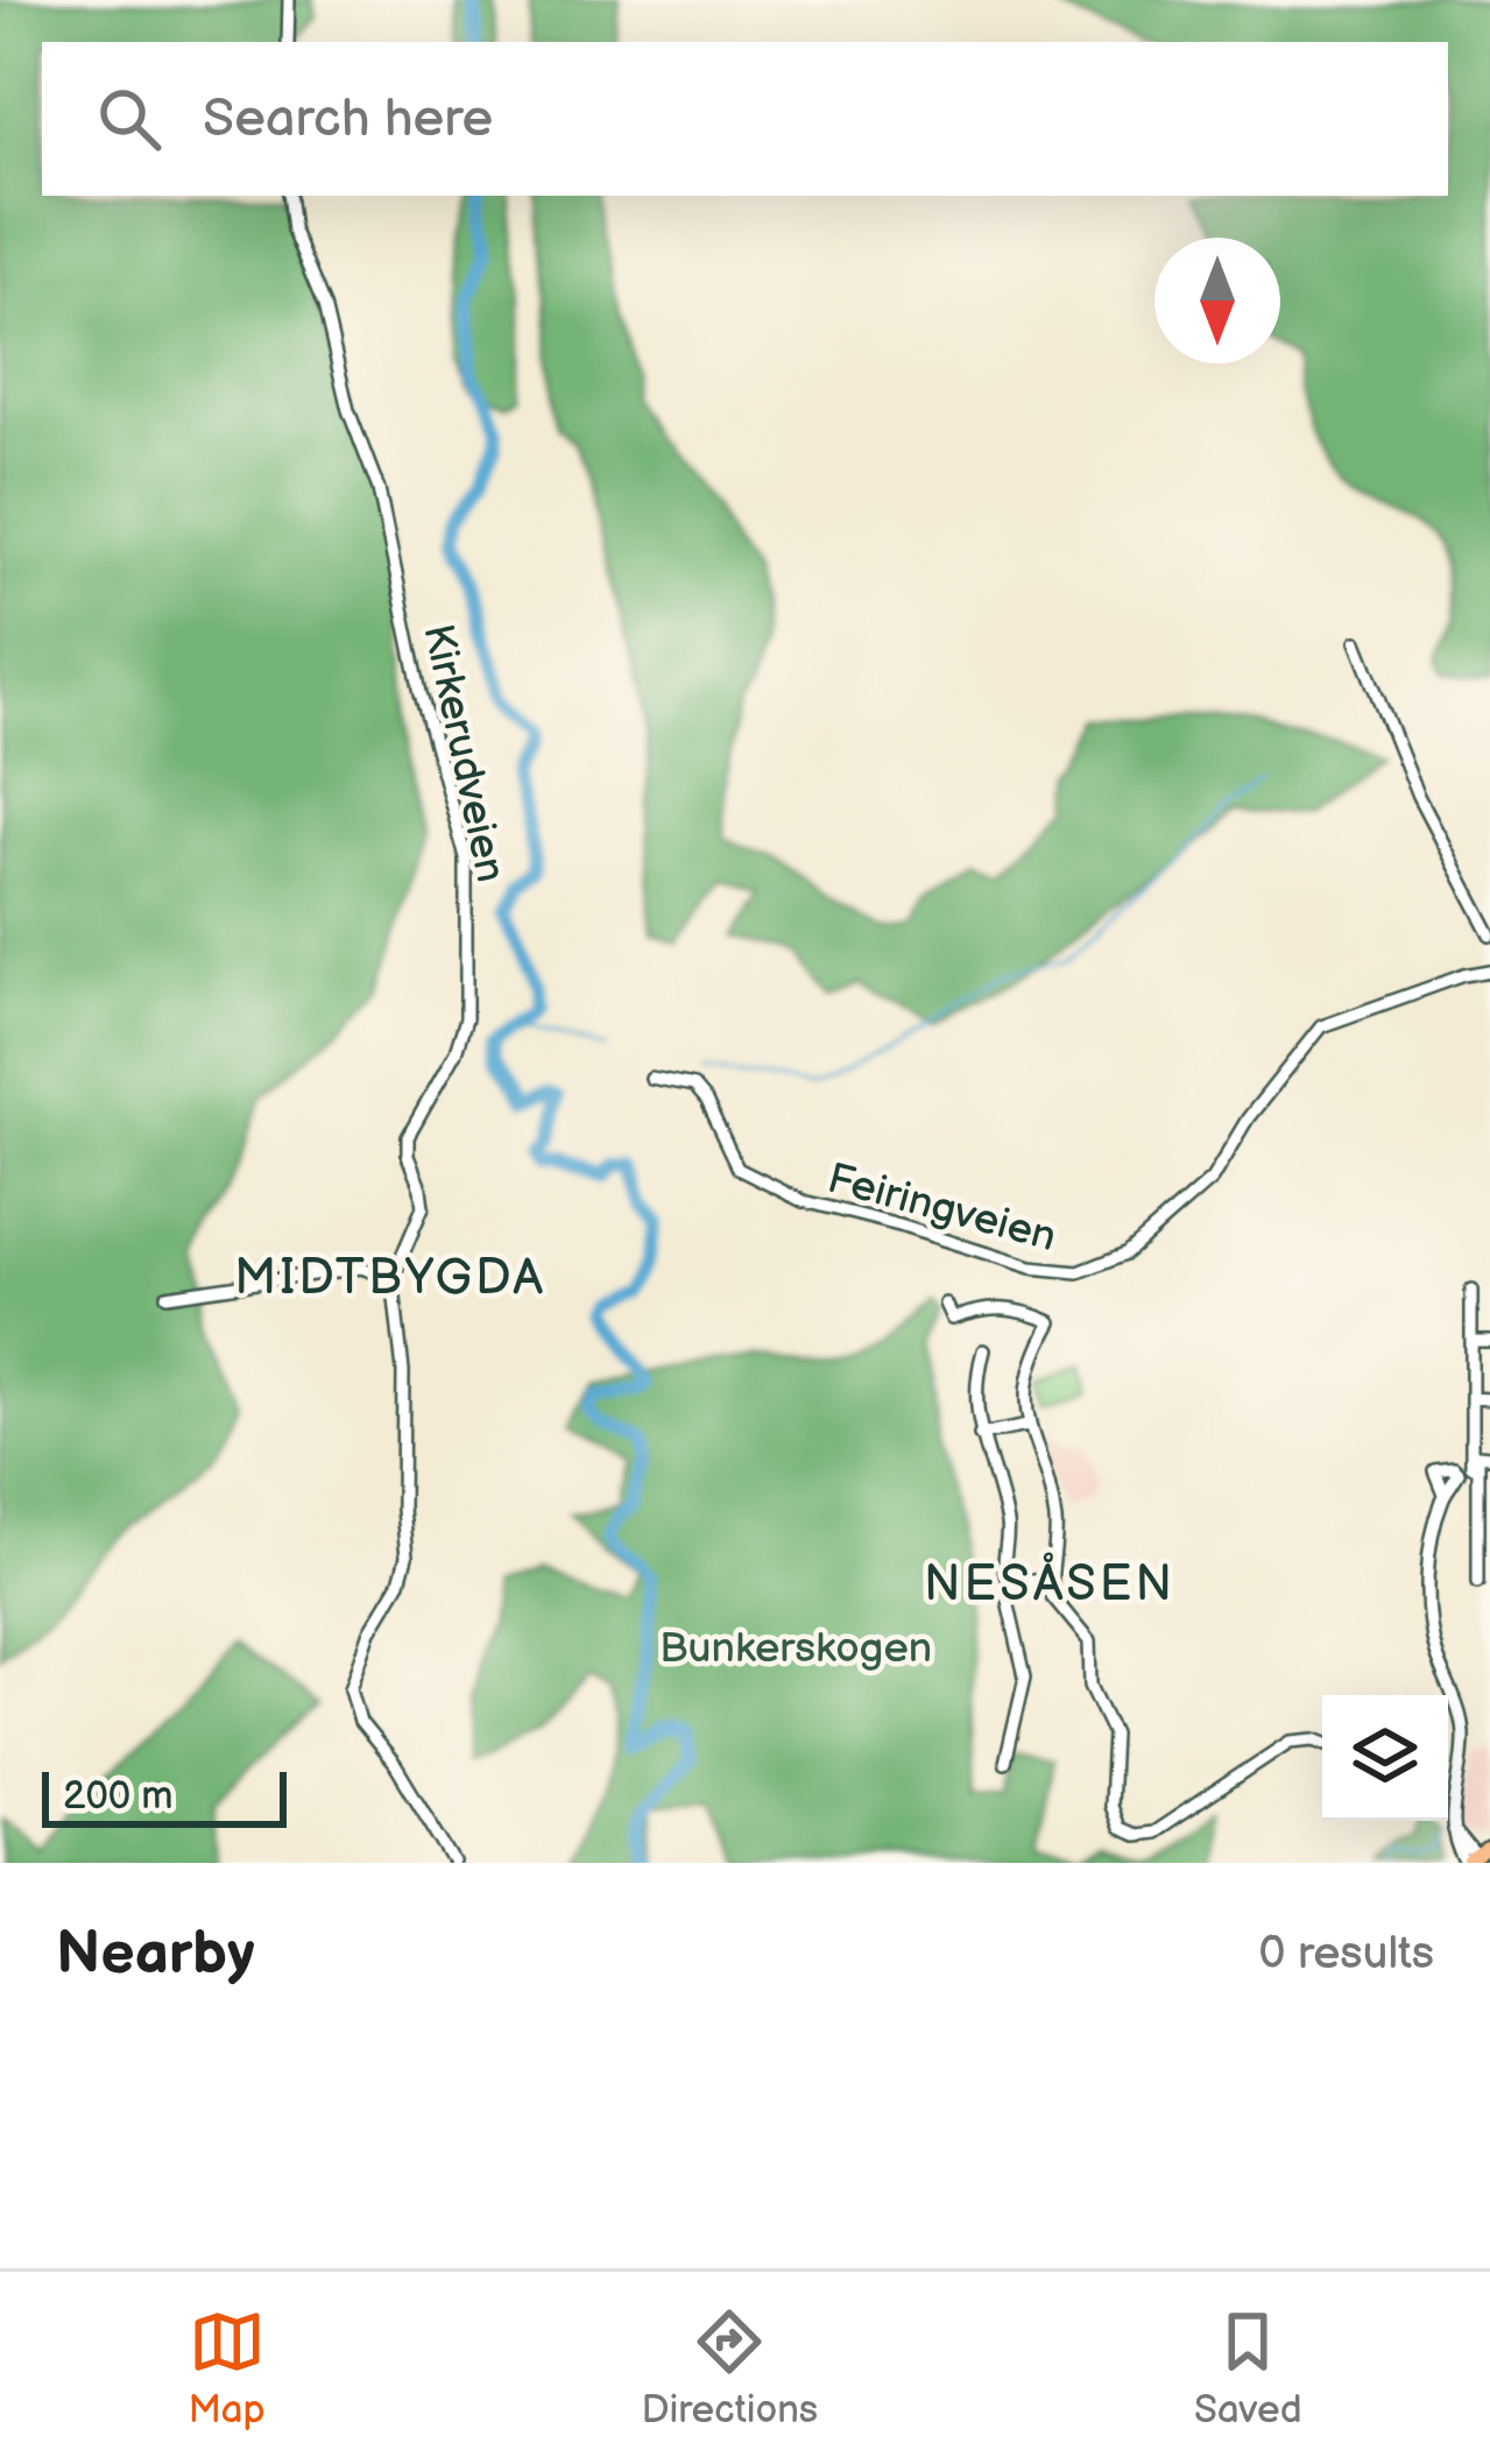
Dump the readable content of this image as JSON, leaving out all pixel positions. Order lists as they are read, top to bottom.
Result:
{
  "streets": {
    "street": ["Kirkerudveien", "Feiringveien"]
  },
  "districts": ["MIDTBYGDA", "NESÅSEN"],
  "parks": ["Bunkerskogen"],
  "scale_bar": "200 m",
  "north": "bottom",
  "page": {
    "search": "Search here",
    "scale": "200 m",
    "heading": ["Nearby", "0 results"],
    "nav": ["Map", "Directions", "Saved"]
  }
}
